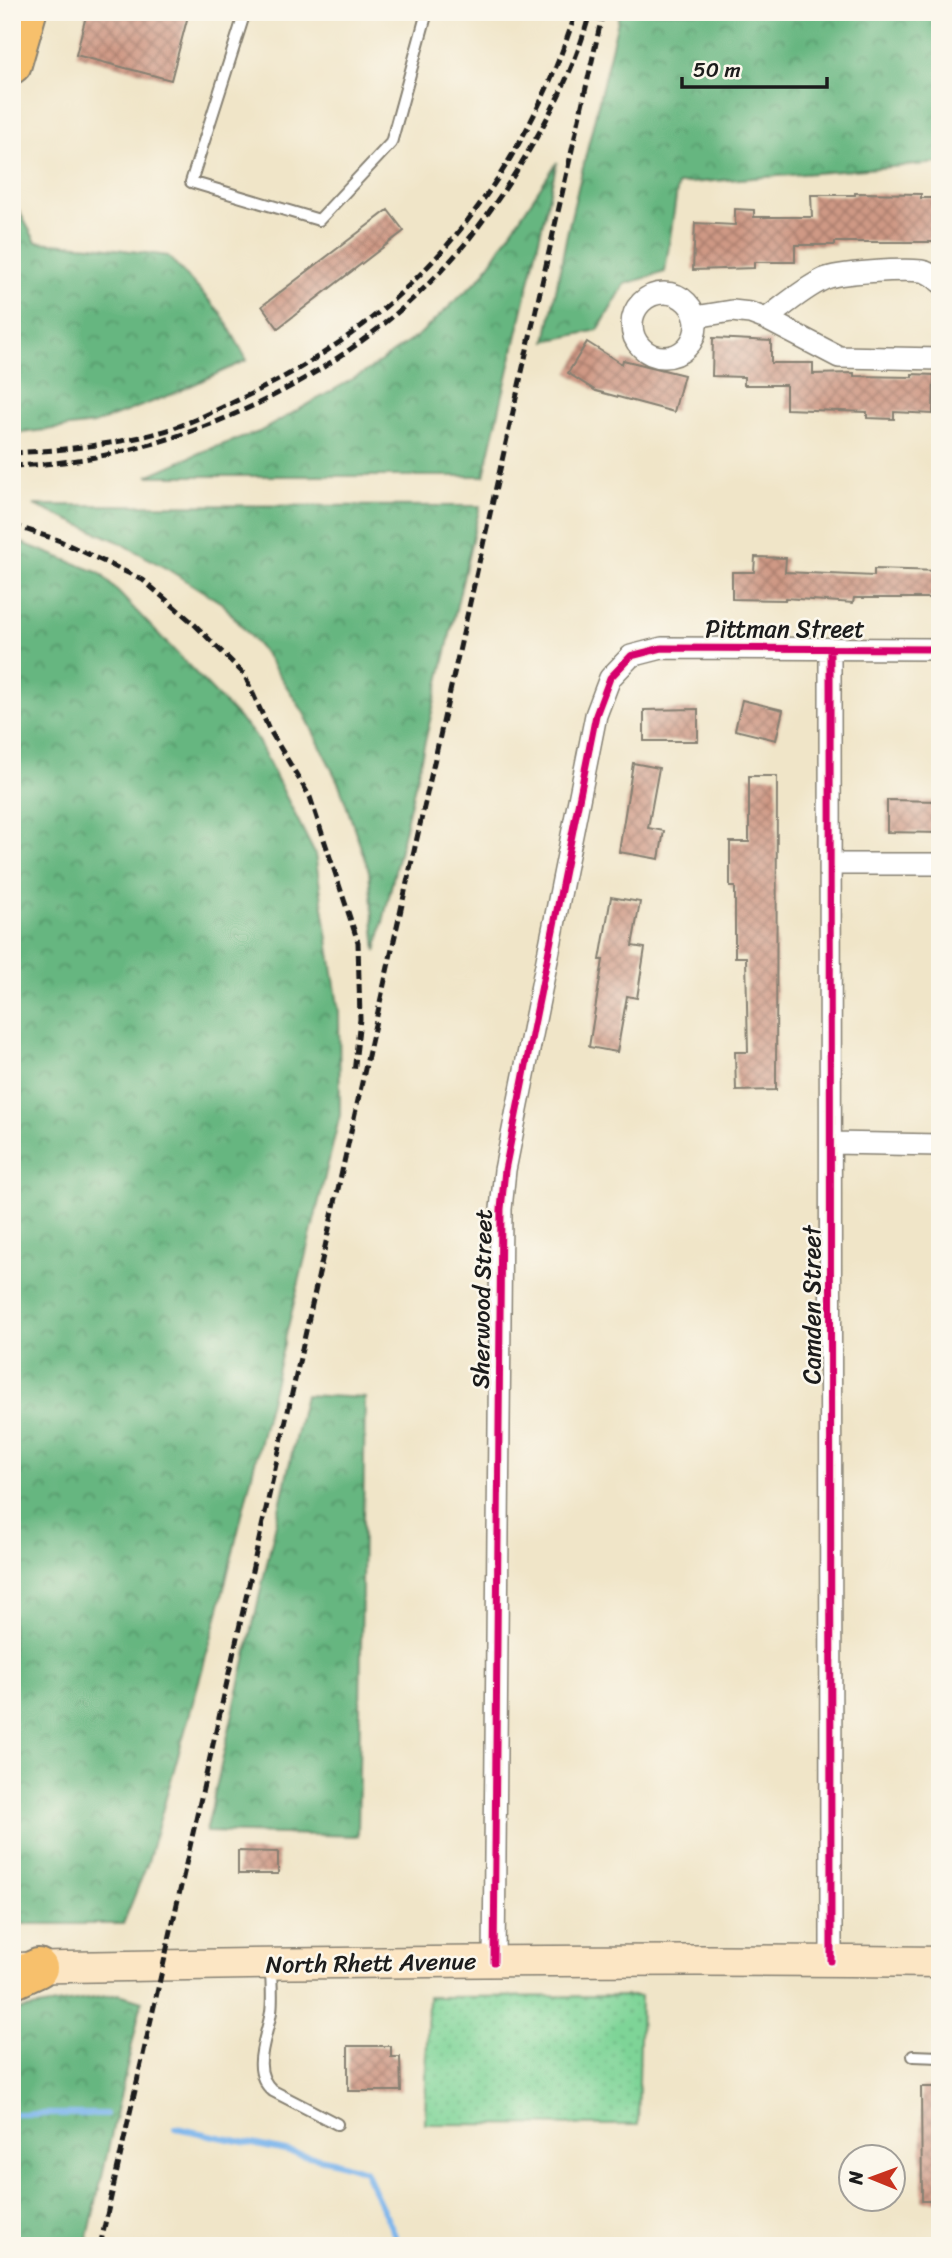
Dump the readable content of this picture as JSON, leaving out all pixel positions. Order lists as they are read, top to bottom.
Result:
{
  "streets": {
    "main road": ["North Rhett Avenue"],
    "street": ["Pittman Street", "Sherwood Street", "Camden Street"]
  },
  "crossings": [
    ["Pittman Street", "Sherwood Street"],
    ["Pittman Street", "Camden Street"],
    ["Sherwood Street", "North Rhett Avenue"],
    ["Camden Street", "North Rhett Avenue"]
  ],
  "scale_bar": "50 m",
  "north": "left"
}
